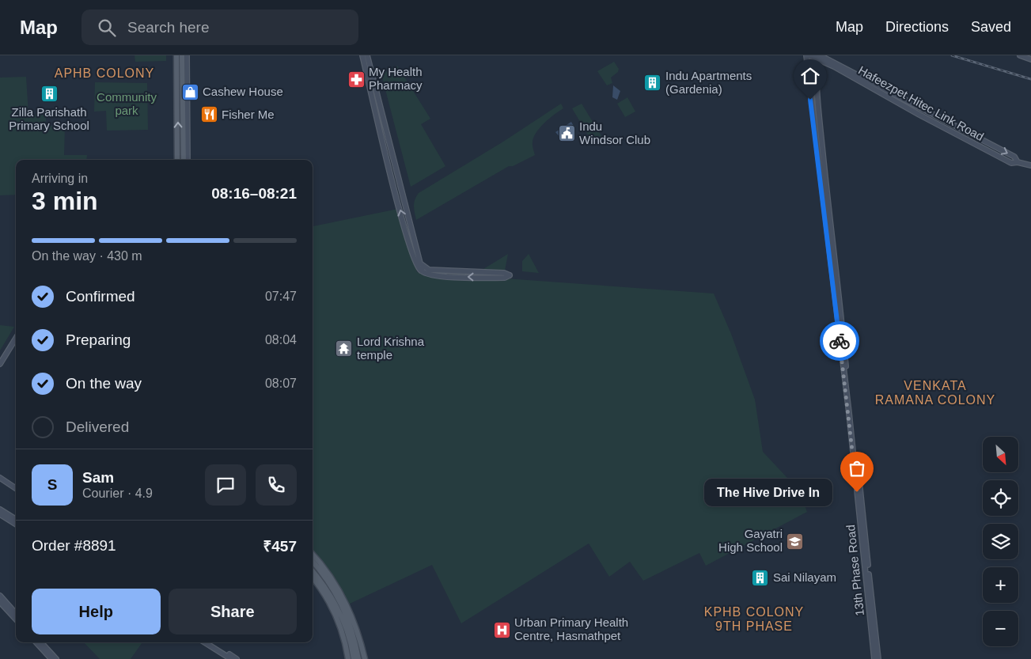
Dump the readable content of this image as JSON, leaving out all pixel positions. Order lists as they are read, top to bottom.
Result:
{
  "streets": {
    "street": ["Hafeezpet Hitec Link Road", "13th Phase Road"]
  },
  "crossings": [
    ["Hafeezpet Hitec Link Road", "13th Phase Road"]
  ],
  "districts": ["APHB COLONY", "VENKATA RAMANA COLONY", "KPHB COLONY 9TH PHASE"],
  "parks": ["Community park"],
  "places": {
    "pharmacy": ["My Health Pharmacy"],
    "building": ["Indu Apartments (Gardenia)", "Zilla Parishath Primary School", "Sai Nilayam"],
    "shop": ["Cashew House"],
    "restaurant": ["Fisher Me"],
    "public building": ["Indu Windsor Club"],
    "temple": ["Lord Krishna temple"],
    "other": ["The Hive Drive In"],
    "school or university": ["Gayatri High School"],
    "hospital": ["Urban Primary Health Centre, Hasmathpet"]
  },
  "north": "bottom right",
  "page": {
    "header": "Map",
    "search": "Search here",
    "nav": ["Map", "Directions", "Saved"],
    "heading": ["3 min", "Arriving in", "08:16–08:21"],
    "panel": [
      "Sam",
      "Courier · 4.9",
      "Order #8891",
      "₹457"
    ],
    "bar": "On the way · 430 m",
    "list": [
      ["Confirmed", "07:47"],
      ["Preparing", "08:04"],
      ["On the way", "08:07"],
      "Delivered"
    ],
    "map_buttons": ["+", "−"],
    "round": "S",
    "bubble": "The Hive Drive In",
    "buttons": ["Help", "Share"]
  }
}
